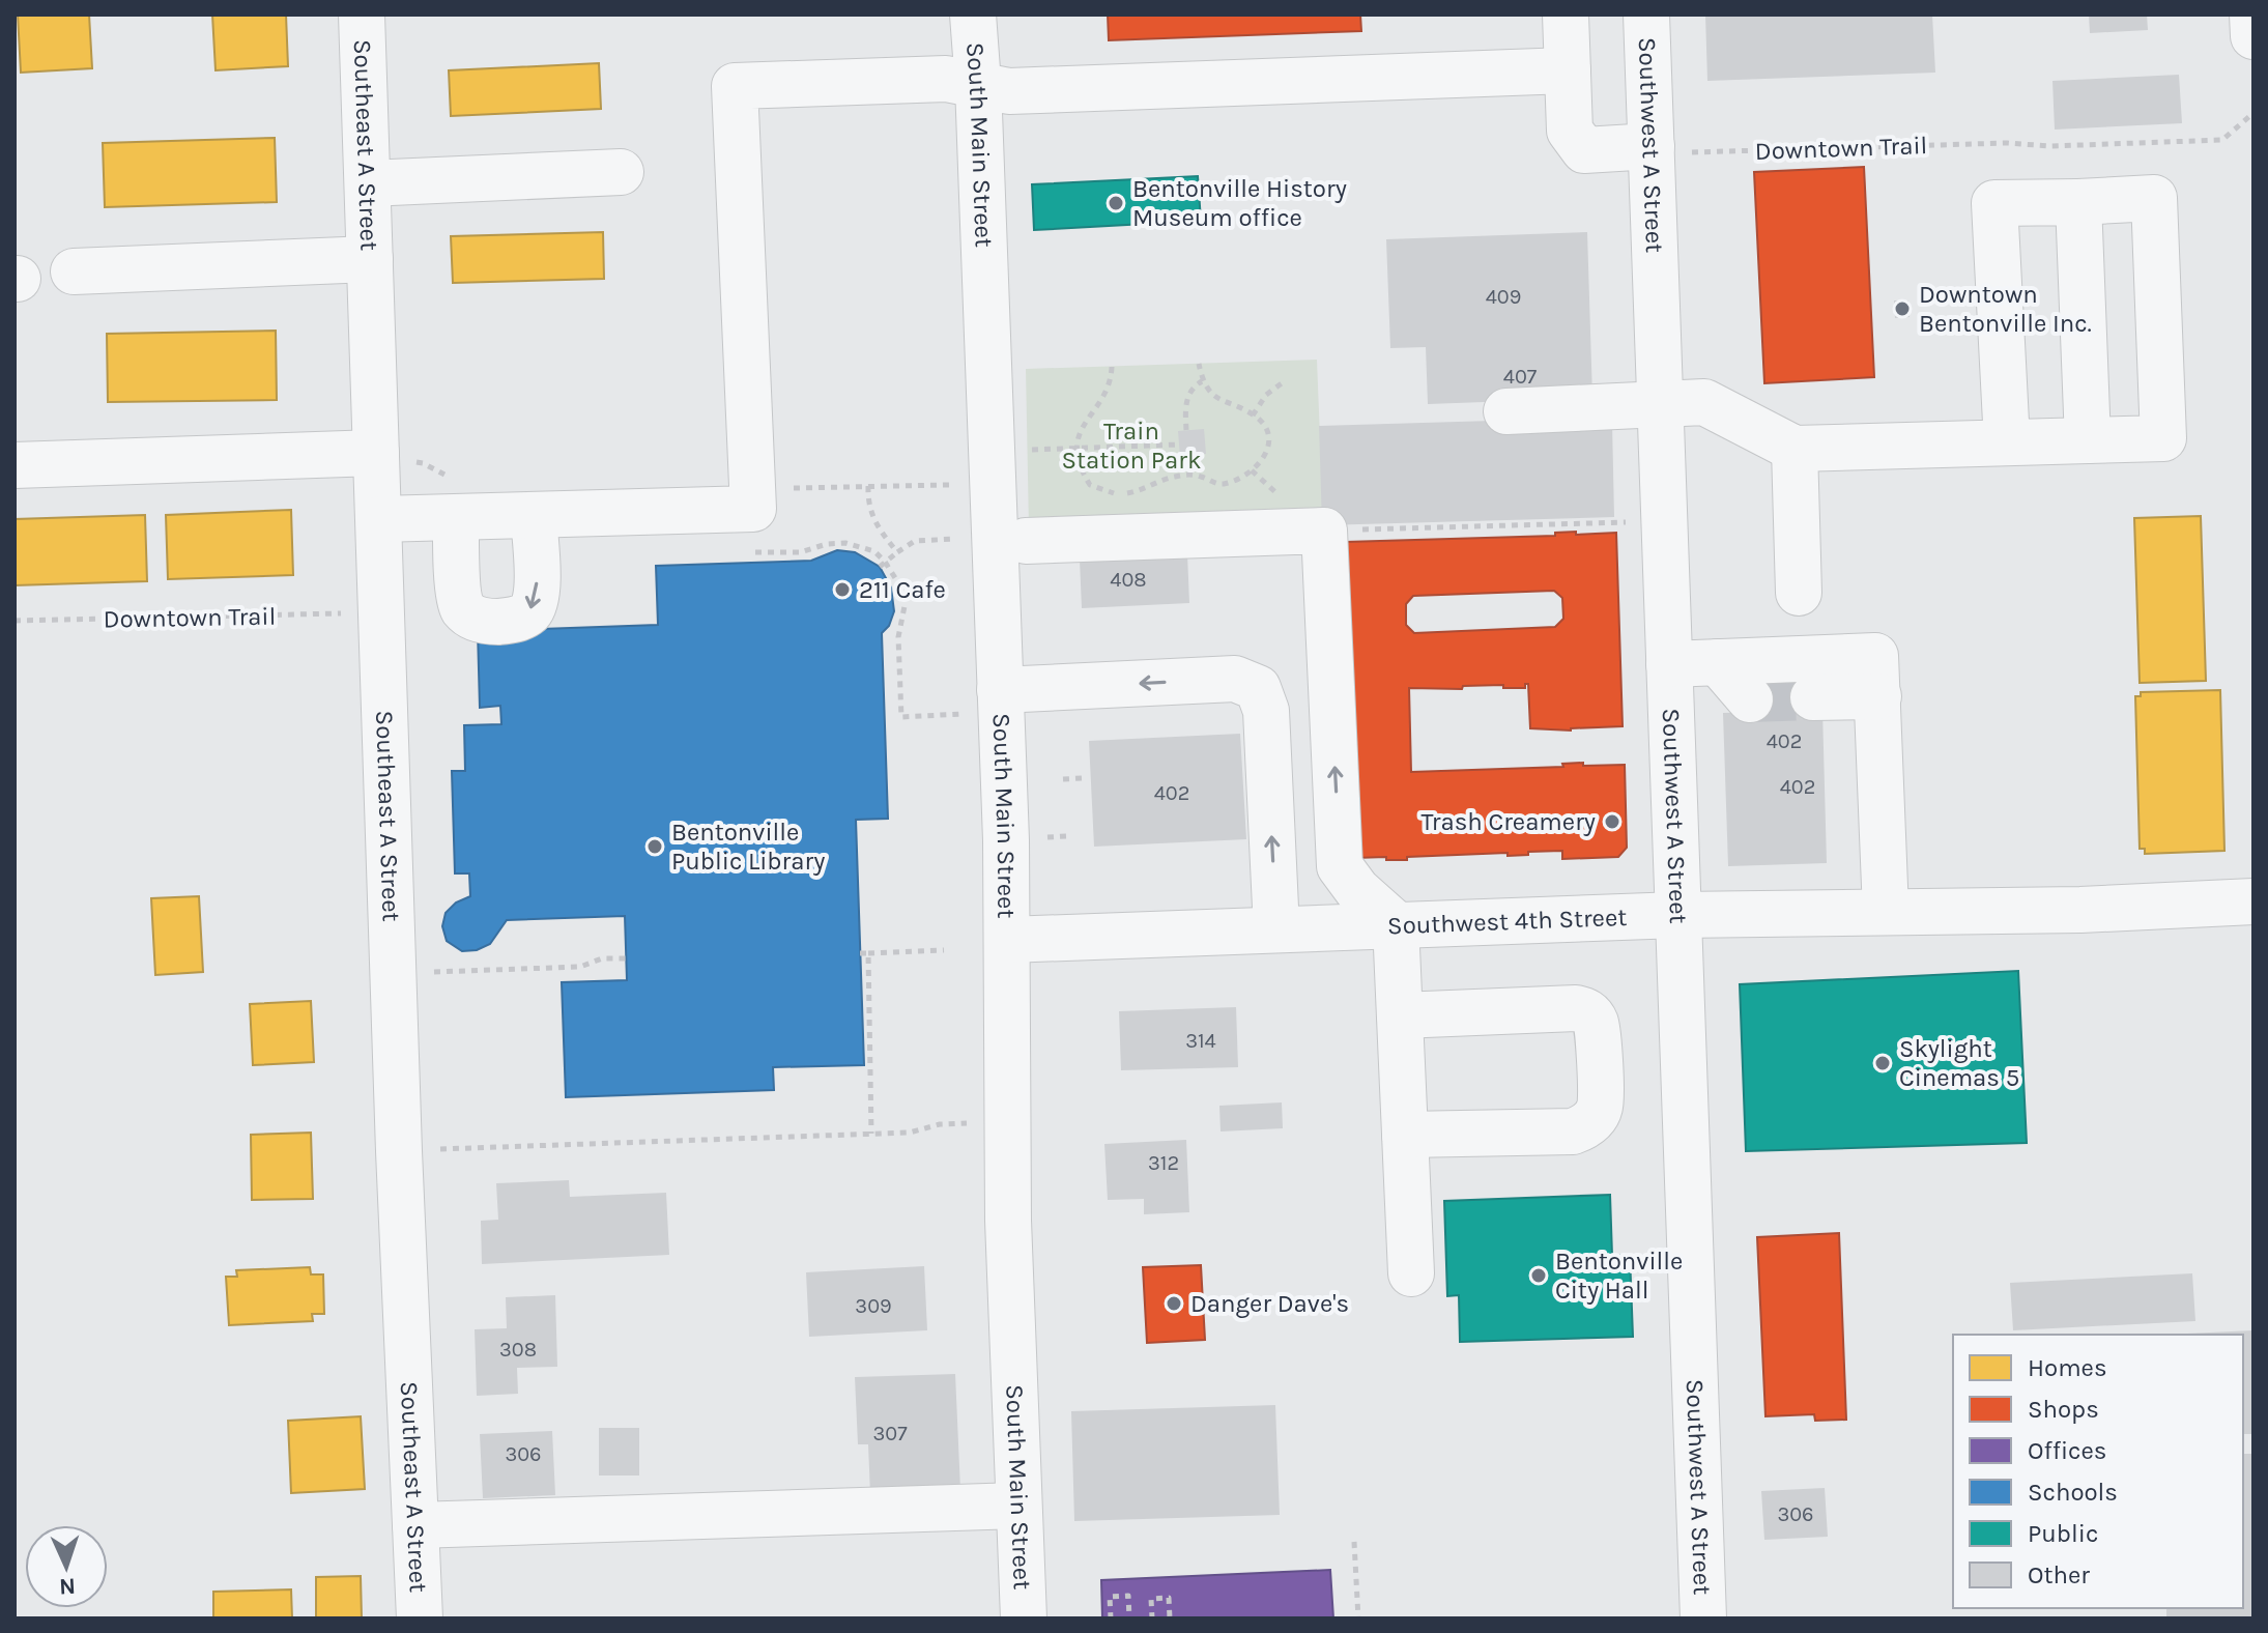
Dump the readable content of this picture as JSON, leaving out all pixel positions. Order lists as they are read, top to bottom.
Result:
{
  "streets": {
    "street": [
      "Southeast A Street",
      "South Main Street",
      "Southwest A Street",
      "Southwest 4th Street"
    ],
    "path": ["Downtown Trail"]
  },
  "crossings": [
    ["South Main Street", "Southwest 4th Street"],
    ["Southwest A Street", "Downtown Trail"],
    ["Southwest A Street", "Southwest 4th Street"]
  ],
  "parks": ["Train Station Park"],
  "places": [
    "Bentonville History Museum office",
    "Downtown Bentonville Inc.",
    "211 Cafe",
    "Trash Creamery",
    "Bentonville Public Library",
    "Skylight Cinemas 5",
    "Bentonville City Hall",
    "Danger Dave's"
  ],
  "house_numbers": [
    "409",
    "407",
    "408",
    "402",
    "402",
    "402",
    "314",
    "312",
    "309",
    "308",
    "307",
    "306",
    "306"
  ],
  "legend": [
    "Homes",
    "Shops",
    "Offices",
    "Schools",
    "Public",
    "Other"
  ],
  "north": "bottom"
}
